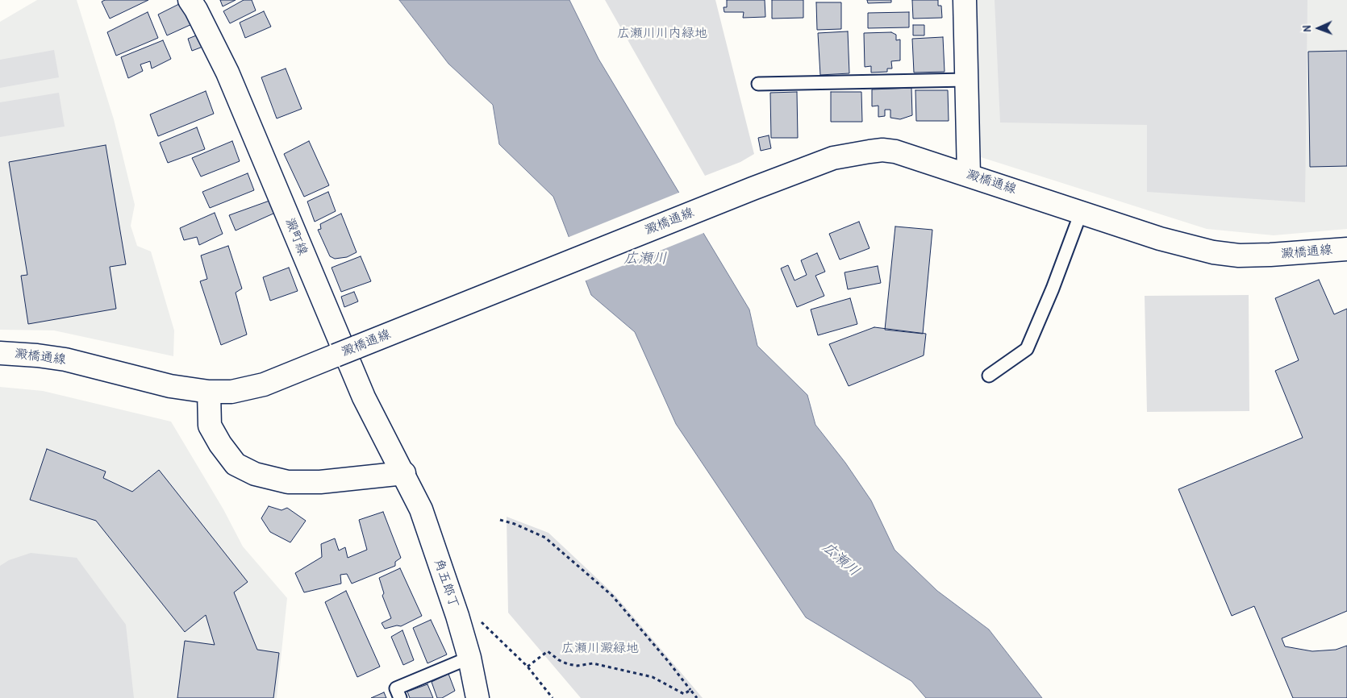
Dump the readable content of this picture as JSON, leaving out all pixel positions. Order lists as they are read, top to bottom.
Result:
{
  "streets": {
    "street": ["澱橋通線", "澱町線", "角五郎丁"]
  },
  "crossings": [
    ["澱町線", "角五郎丁"]
  ],
  "water": ["広瀬川"],
  "parks": ["広瀬川川内緑地", "広瀬川澱緑地"],
  "north": "left"
}
